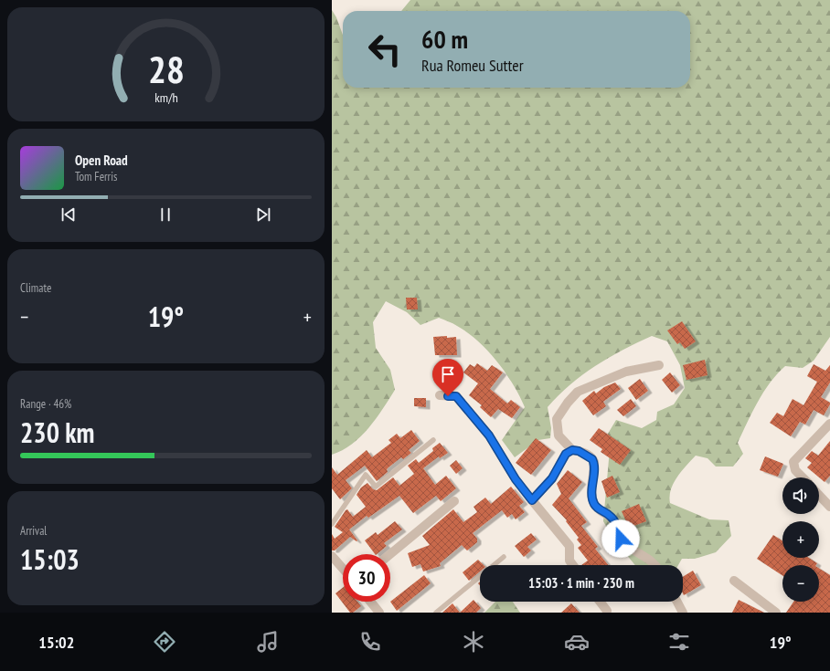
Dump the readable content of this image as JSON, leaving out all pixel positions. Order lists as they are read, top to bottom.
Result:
{
  "page": {
    "turn": ["60 m", "Rua Romeu Sutter"],
    "song": ["Open Road", "Tom Ferris"],
    "tile": [
      "Climate",
      ["Range · 46%", "230 km"],
      ["Arrival", "15:03"]
    ],
    "heat": ["−", "19°", "+"],
    "map_buttons": ["+", "−"],
    "limit": "30",
    "trip": "15:03 · 1 min · 230 m",
    "tabs": ["15:02", "19°"],
    "gauge": ["28", "km/h"]
  }
}
